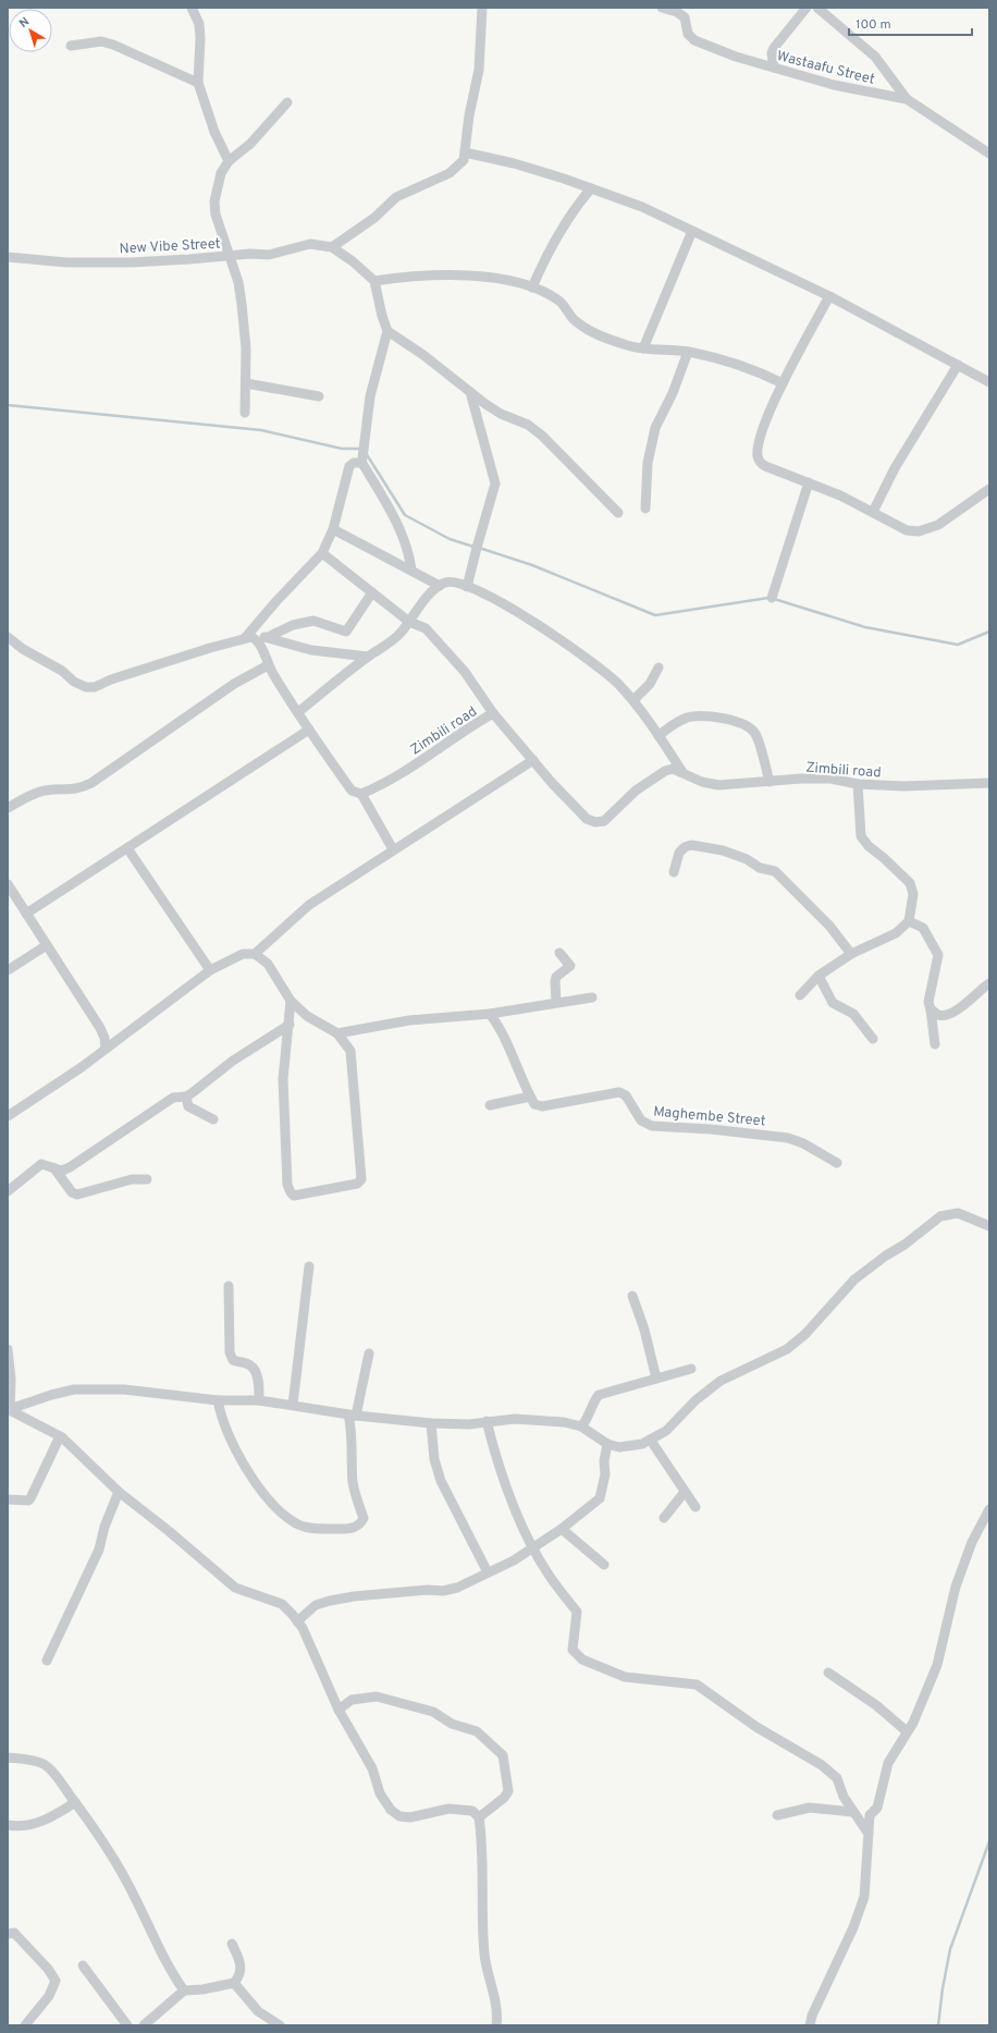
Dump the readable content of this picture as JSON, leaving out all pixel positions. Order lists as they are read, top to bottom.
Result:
{
  "streets": {
    "street": [
      "Wastaafu Street",
      "New Vibe Street",
      "Zimbili road",
      "Maghembe Street"
    ]
  },
  "scale_bar": "100 m",
  "north": "top left"
}
